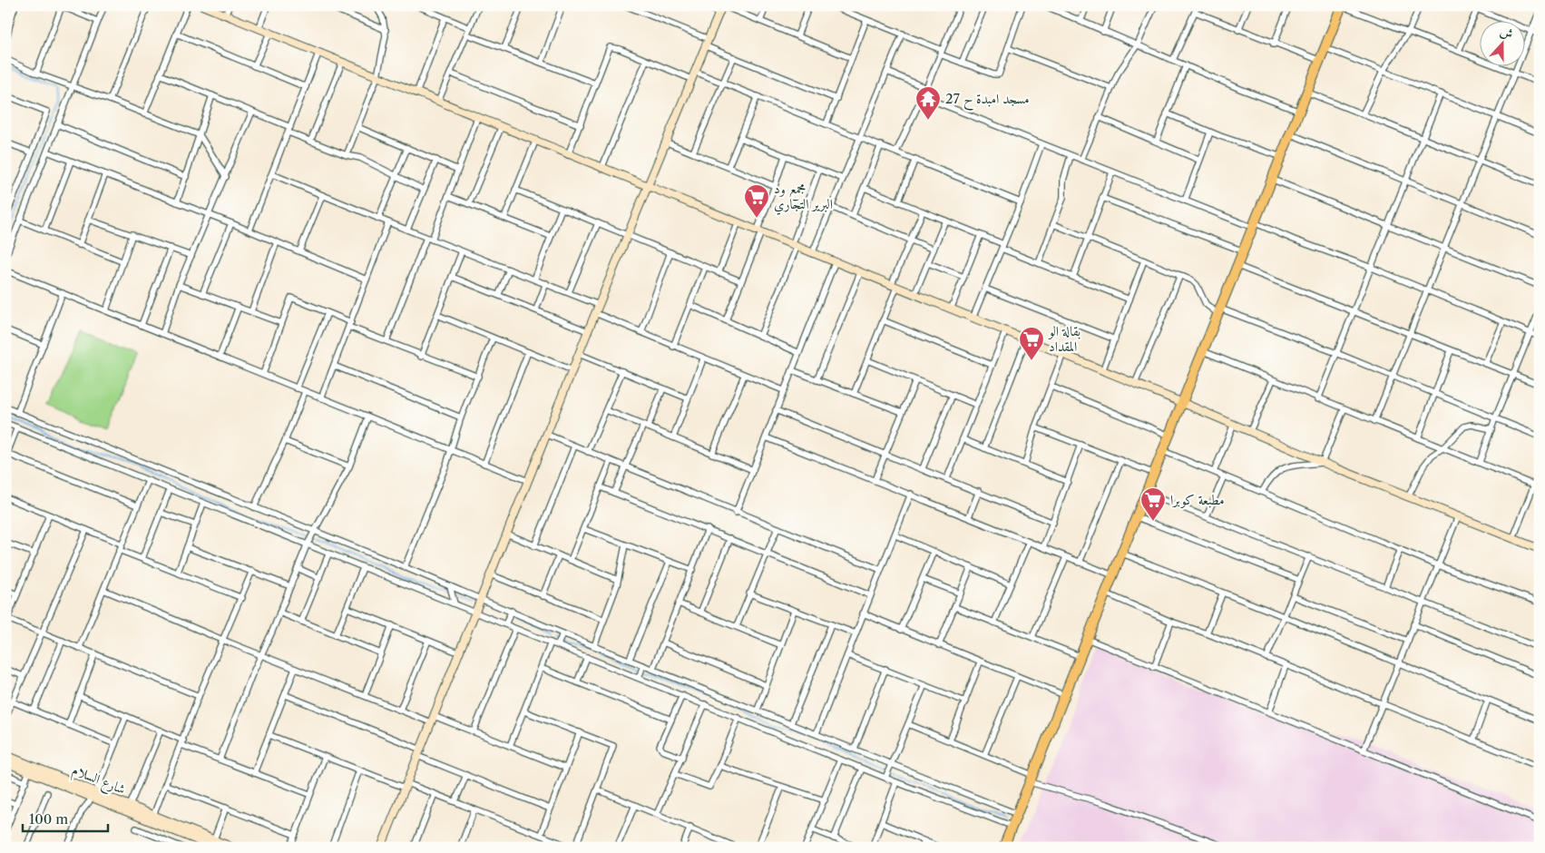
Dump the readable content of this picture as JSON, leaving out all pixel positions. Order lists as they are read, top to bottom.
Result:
{
  "streets": {
    "street": ["شارع السلام"]
  },
  "places": {
    "temple": ["مسجد امبدة ح 27"],
    "supermarket": ["مجمع ود البرير التجاري", "بقالة الو المقداد", "مطبعة كوبرا"]
  },
  "scale_bar": "100 m",
  "north": "top"
}
